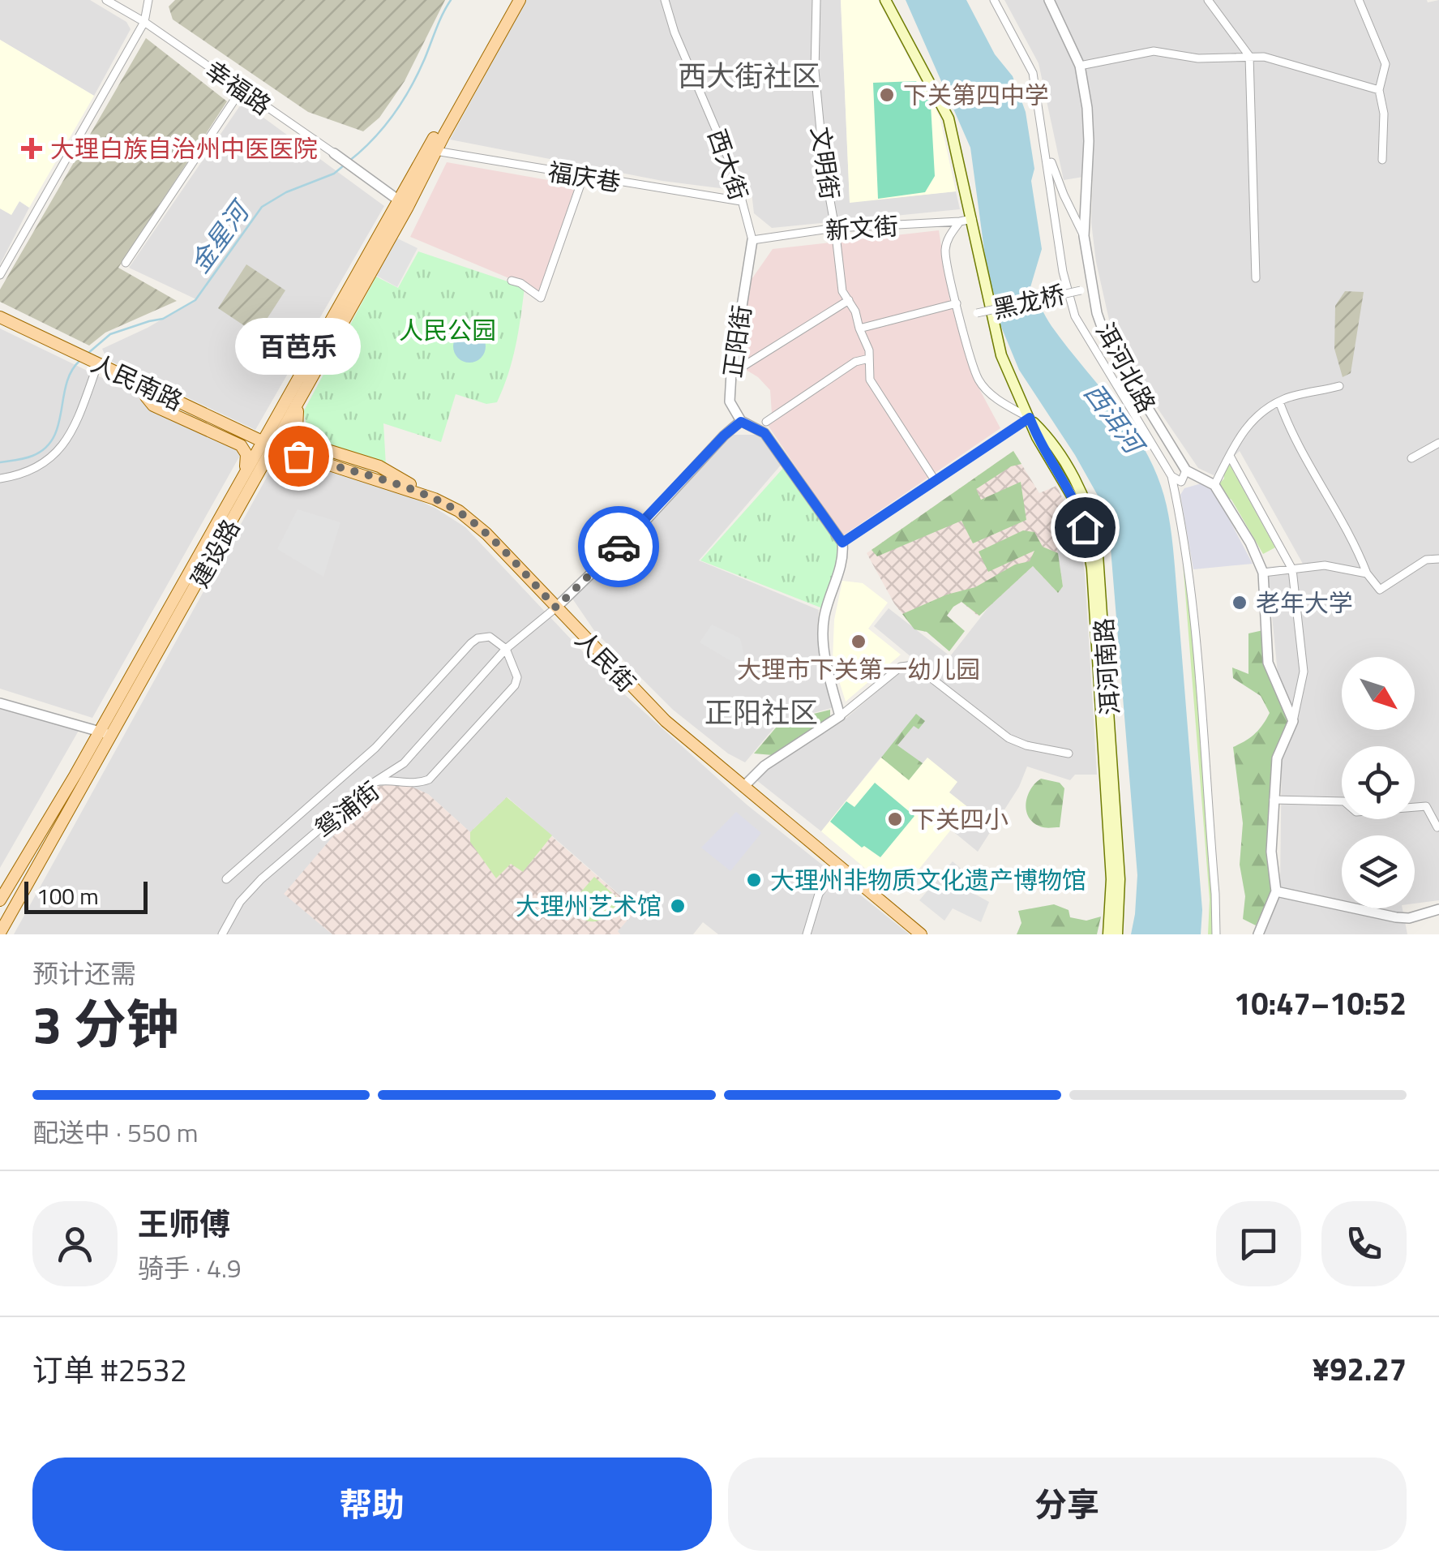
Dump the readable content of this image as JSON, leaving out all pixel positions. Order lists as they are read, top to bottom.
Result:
{
  "streets": {
    "main road": [
      "人民南路",
      "建设路",
      "人民街",
      "洱河南路"
    ],
    "street": [
      "幸福路",
      "文明街",
      "西大街",
      "福庆巷",
      "新文街",
      "黑龙桥",
      "正阳街",
      "洱河北路",
      "鸳浦街"
    ]
  },
  "crossings": [
    ["幸福路", "建设路"],
    ["文明街", "新文街"],
    ["西大街", "福庆巷"],
    ["西大街", "新文街"],
    ["西大街", "正阳街"],
    ["福庆巷", "建设路"],
    ["新文街", "正阳街"],
    ["新文街", "洱河南路"],
    ["黑龙桥", "洱河北路"],
    ["人民南路", "建设路"],
    ["人民南路", "人民街"],
    ["建设路", "人民街"]
  ],
  "districts": ["西大街社区", "正阳社区"],
  "water": ["金星河", "西洱河"],
  "parks": ["人民公园"],
  "places": {
    "other": [
      "下关第四中学",
      "百芭乐",
      "老年大学",
      "大理市下关第一幼儿园",
      "下关四小",
      "大理州非物质文化遗产博物馆",
      "大理州艺术馆"
    ],
    "health": ["大理白族自治州中医医院"]
  },
  "scale_bar": "100 m",
  "north": "bottom right",
  "page": {
    "bubble": "百芭乐",
    "scale": "100 m",
    "heading": ["3 分钟", "预计还需", "10:47–10:52"],
    "panel": [
      "王师傅",
      "骑手 · 4.9",
      "订单 #2532",
      "¥92.27"
    ],
    "bar": "配送中 · 550 m",
    "buttons": ["帮助", "分享"]
  }
}
